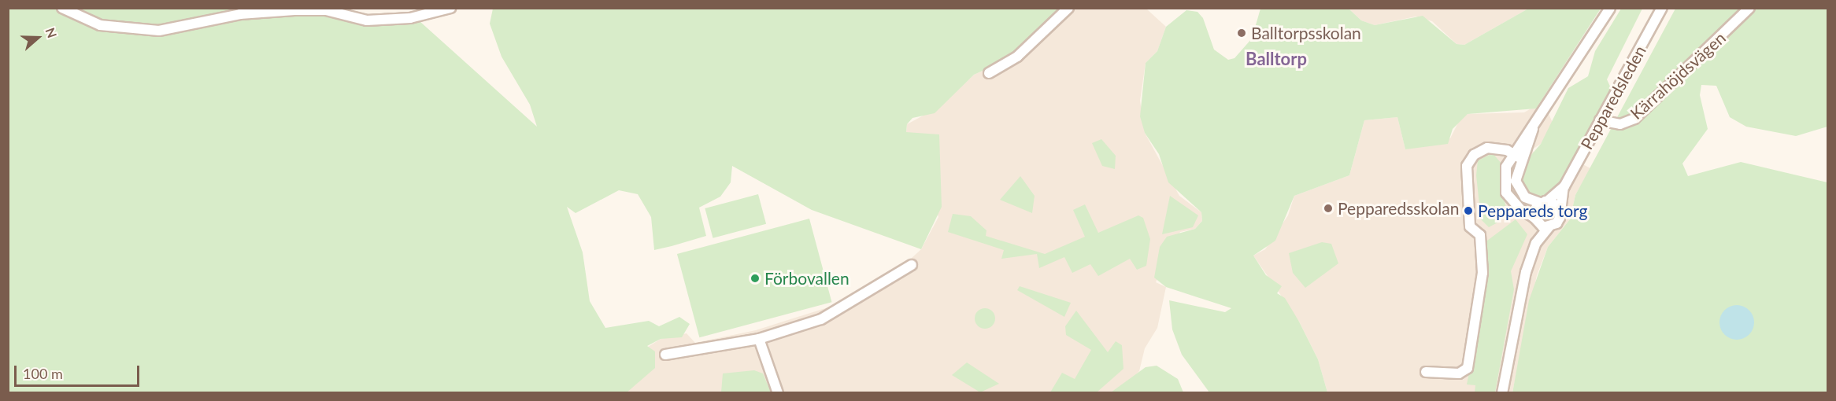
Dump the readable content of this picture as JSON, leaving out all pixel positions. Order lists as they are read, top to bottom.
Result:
{
  "streets": {
    "street": ["Kärrahöjdsvägen", "Pepparedsleden"]
  },
  "crossings": [
    ["Kärrahöjdsvägen", "Pepparedsleden"]
  ],
  "districts": ["Balltorp"],
  "places": [
    "Balltorpsskolan",
    "Pepparedsskolan",
    "Peppareds torg",
    "Förbovallen"
  ],
  "scale_bar": "100 m",
  "north": "right"
}
